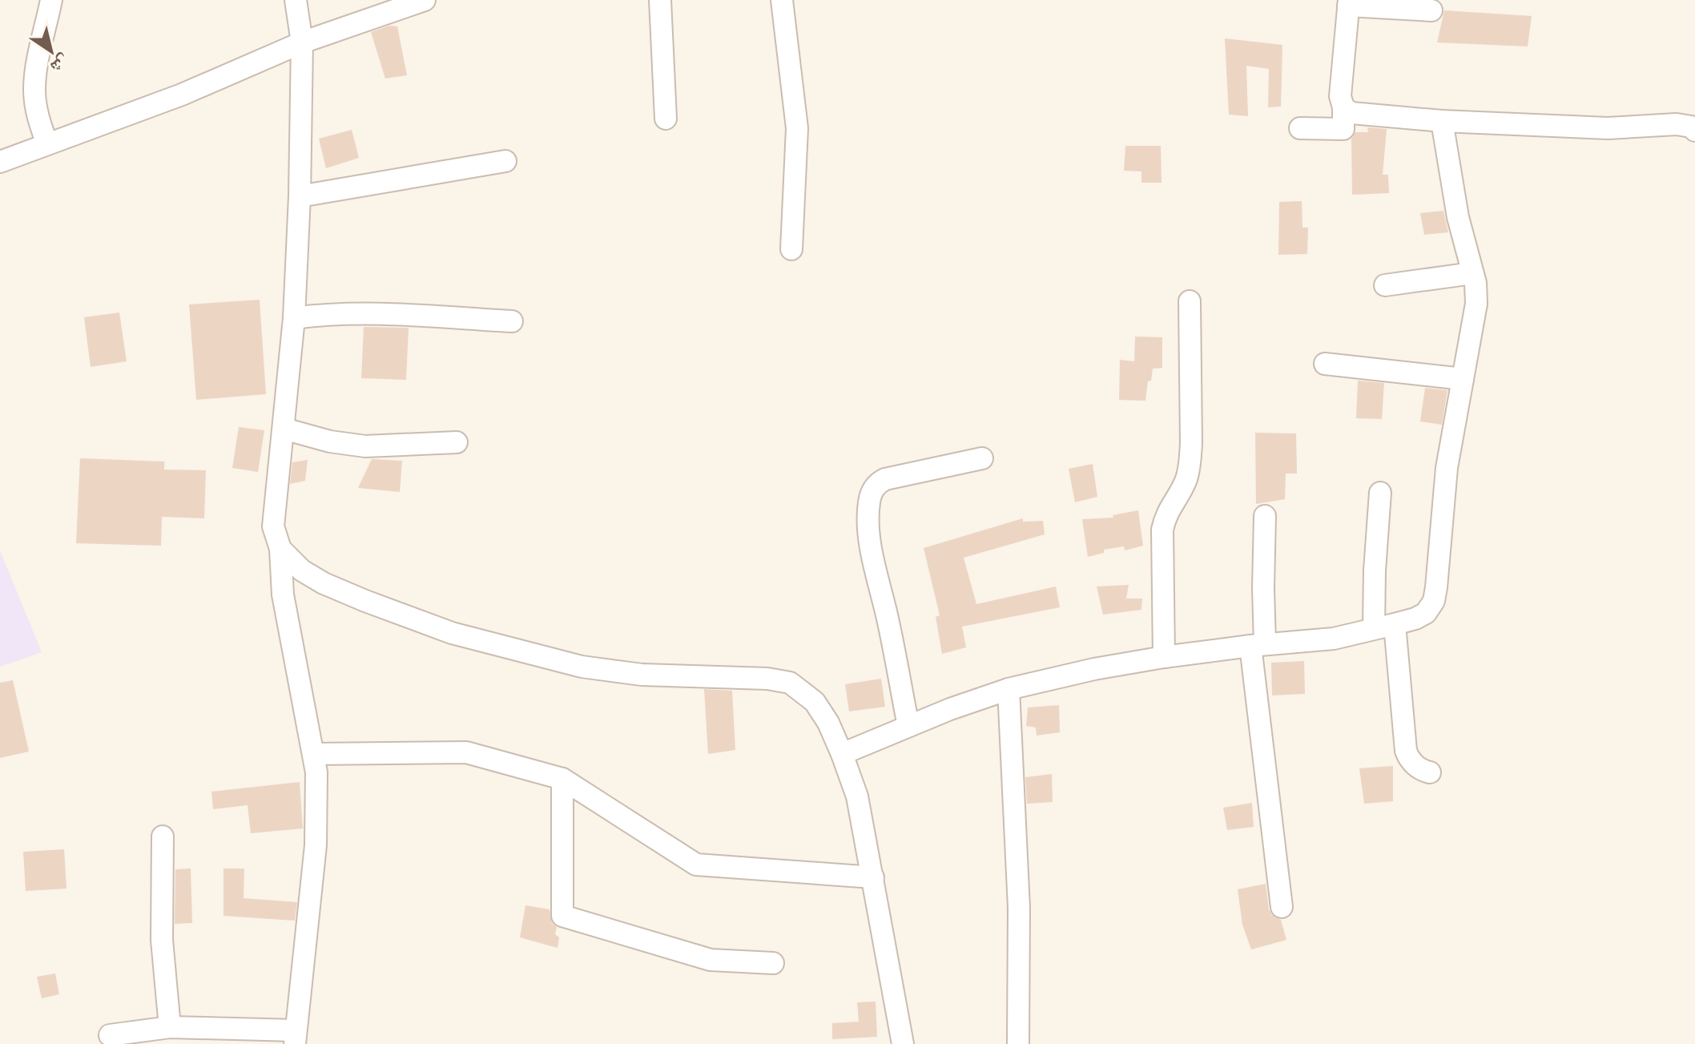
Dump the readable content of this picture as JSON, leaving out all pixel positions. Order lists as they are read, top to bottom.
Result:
{
  "north": "bottom right"
}
